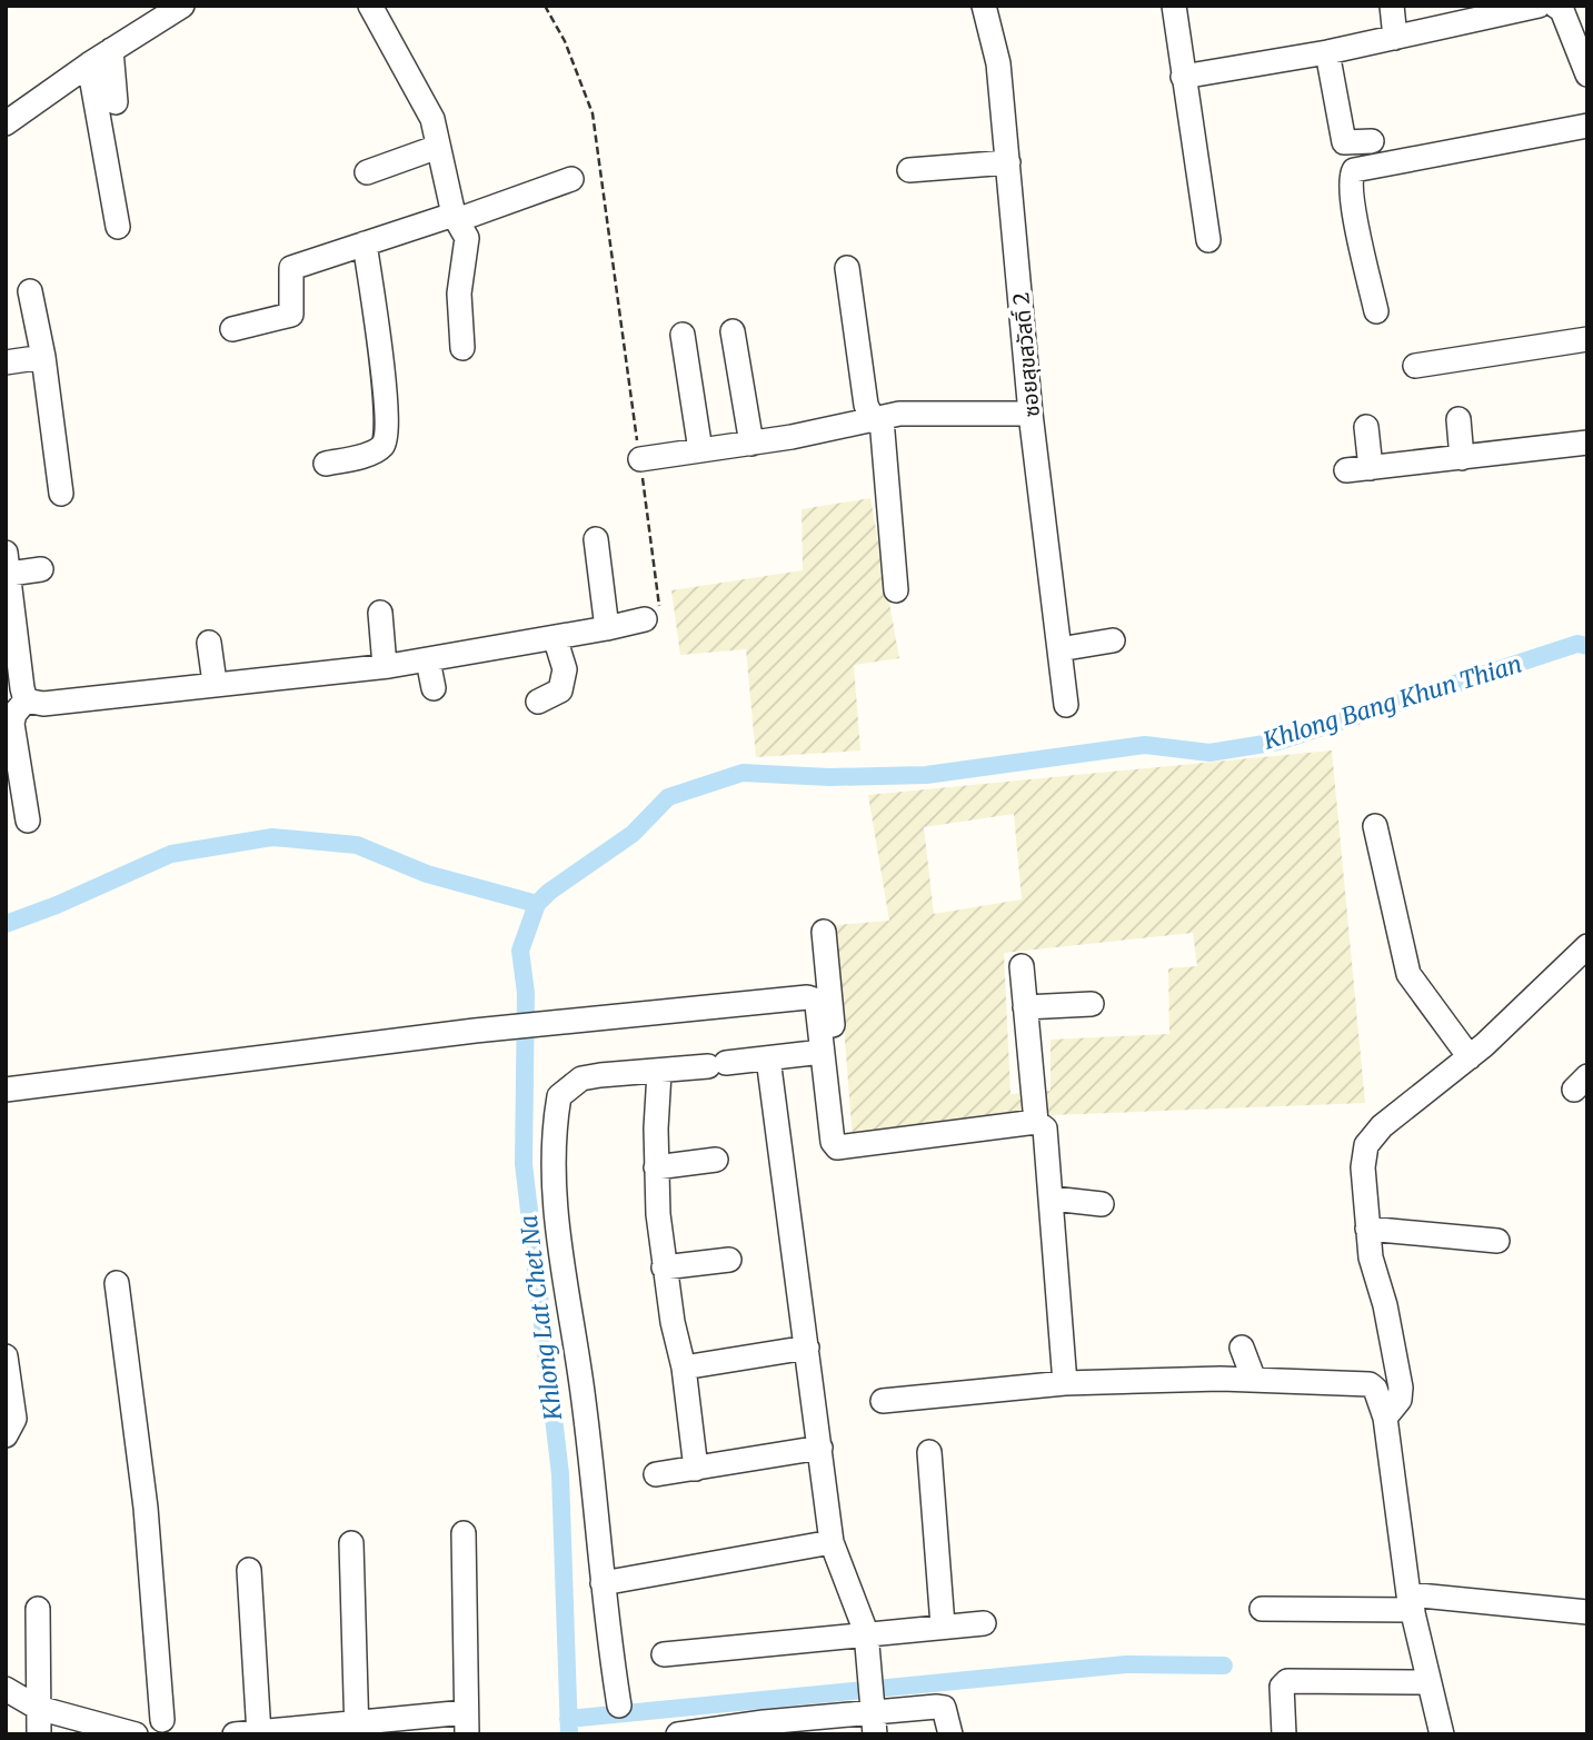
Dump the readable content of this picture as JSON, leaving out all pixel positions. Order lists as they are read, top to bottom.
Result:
{
  "streets": {
    "street": ["ซอยสุขสวัสดิ์ 2"]
  },
  "water": ["Khlong Bang Khun Thian", "Khlong Lat Chet Na"]
}
